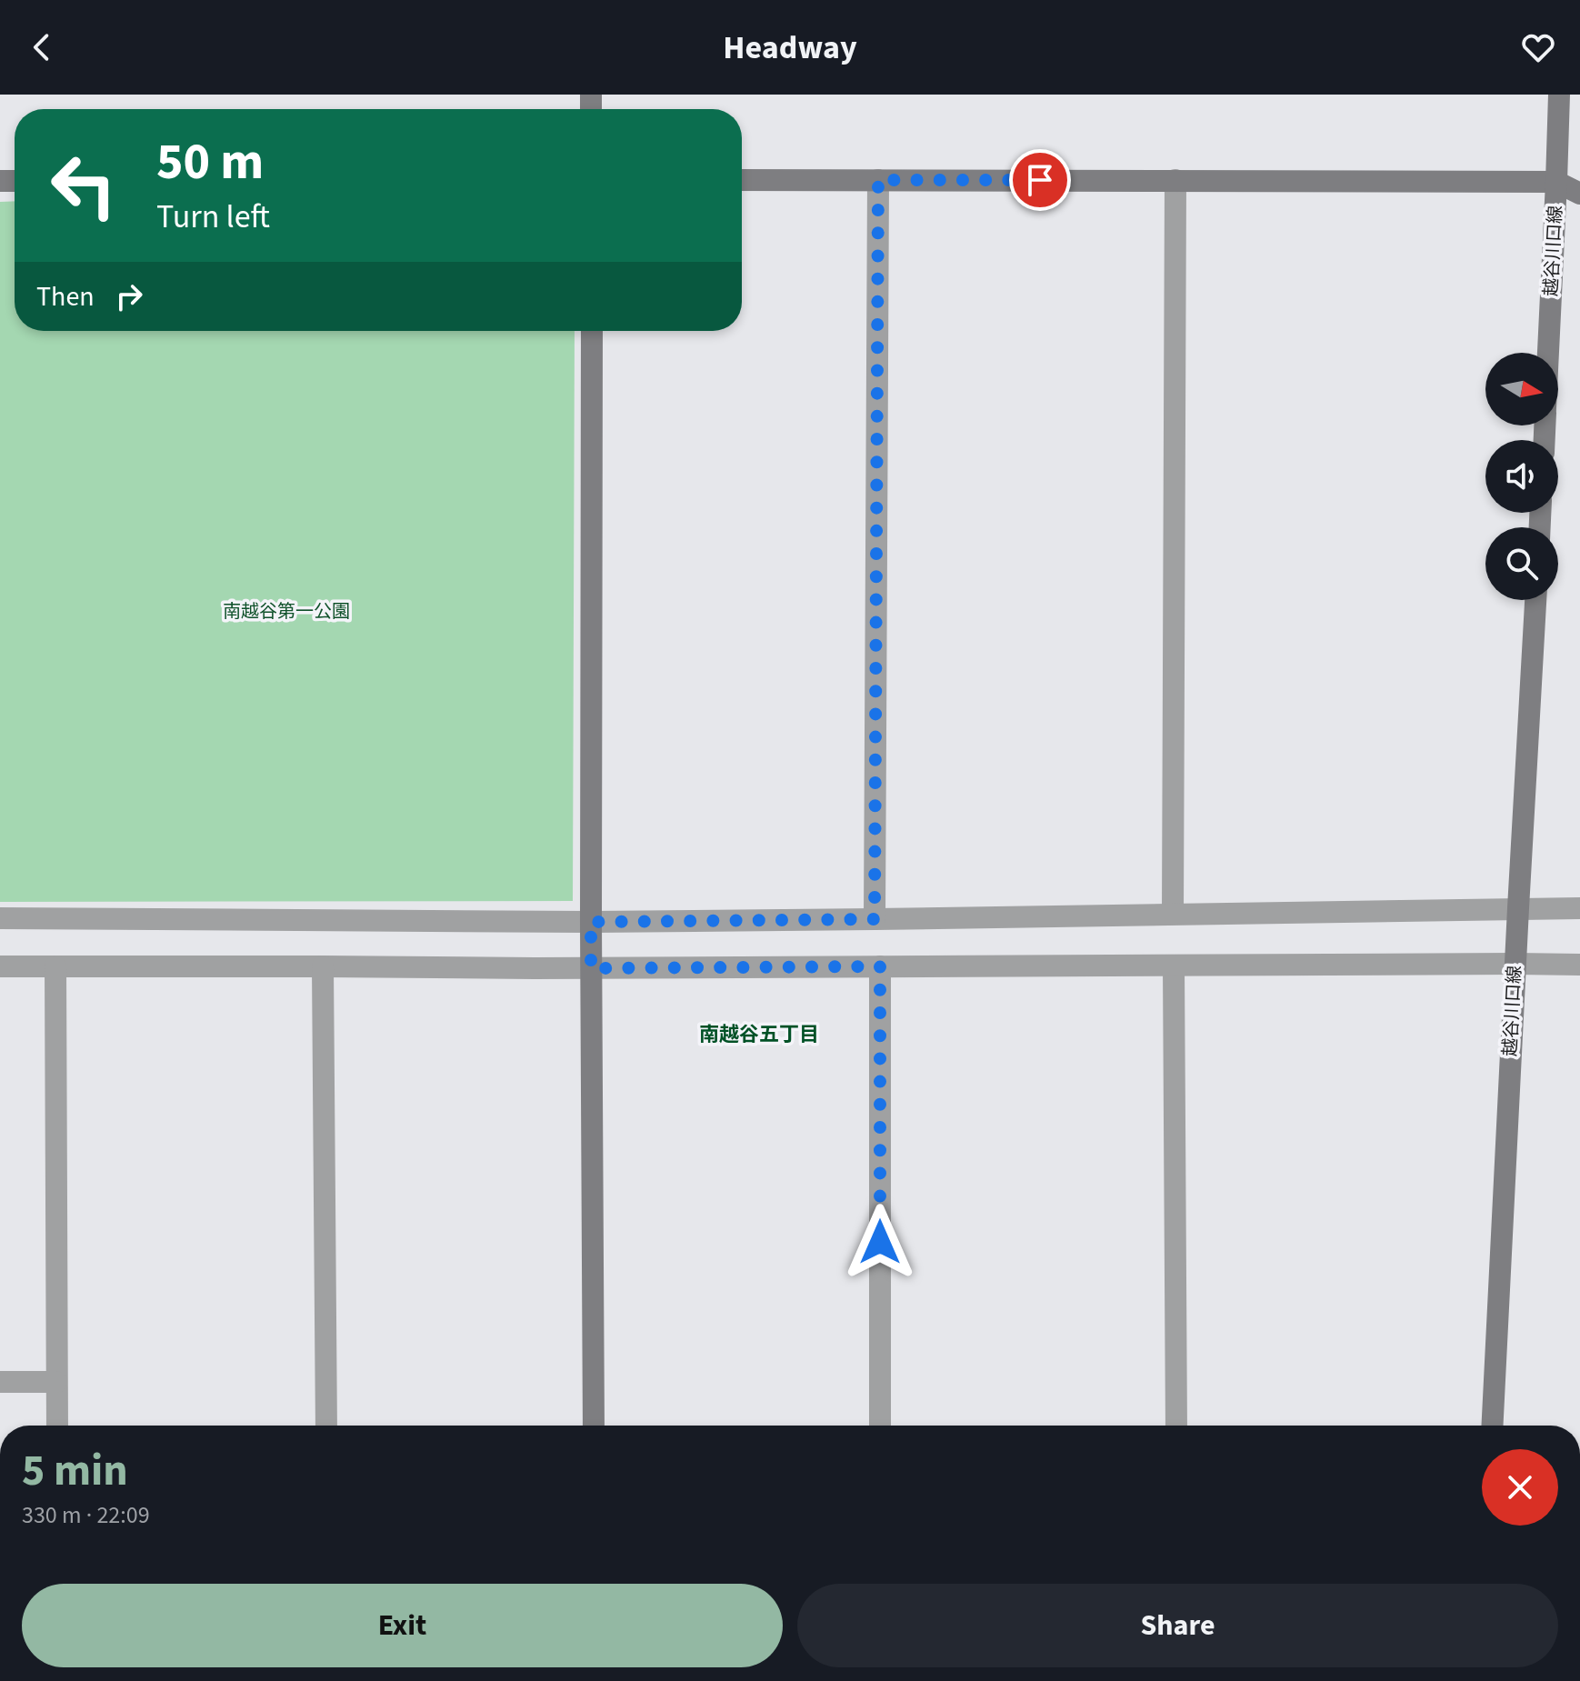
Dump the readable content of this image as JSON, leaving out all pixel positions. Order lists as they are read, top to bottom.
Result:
{
  "streets": {
    "street": ["越谷川口線"]
  },
  "districts": ["南越谷五丁目"],
  "parks": ["南越谷第一公園"],
  "north": "right",
  "page": {
    "header": "Headway",
    "turn": ["50 m", "Turn left"],
    "then": "Then",
    "heading": ["5 min", "330 m · 22:09"],
    "buttons": ["Exit", "Share"]
  }
}
